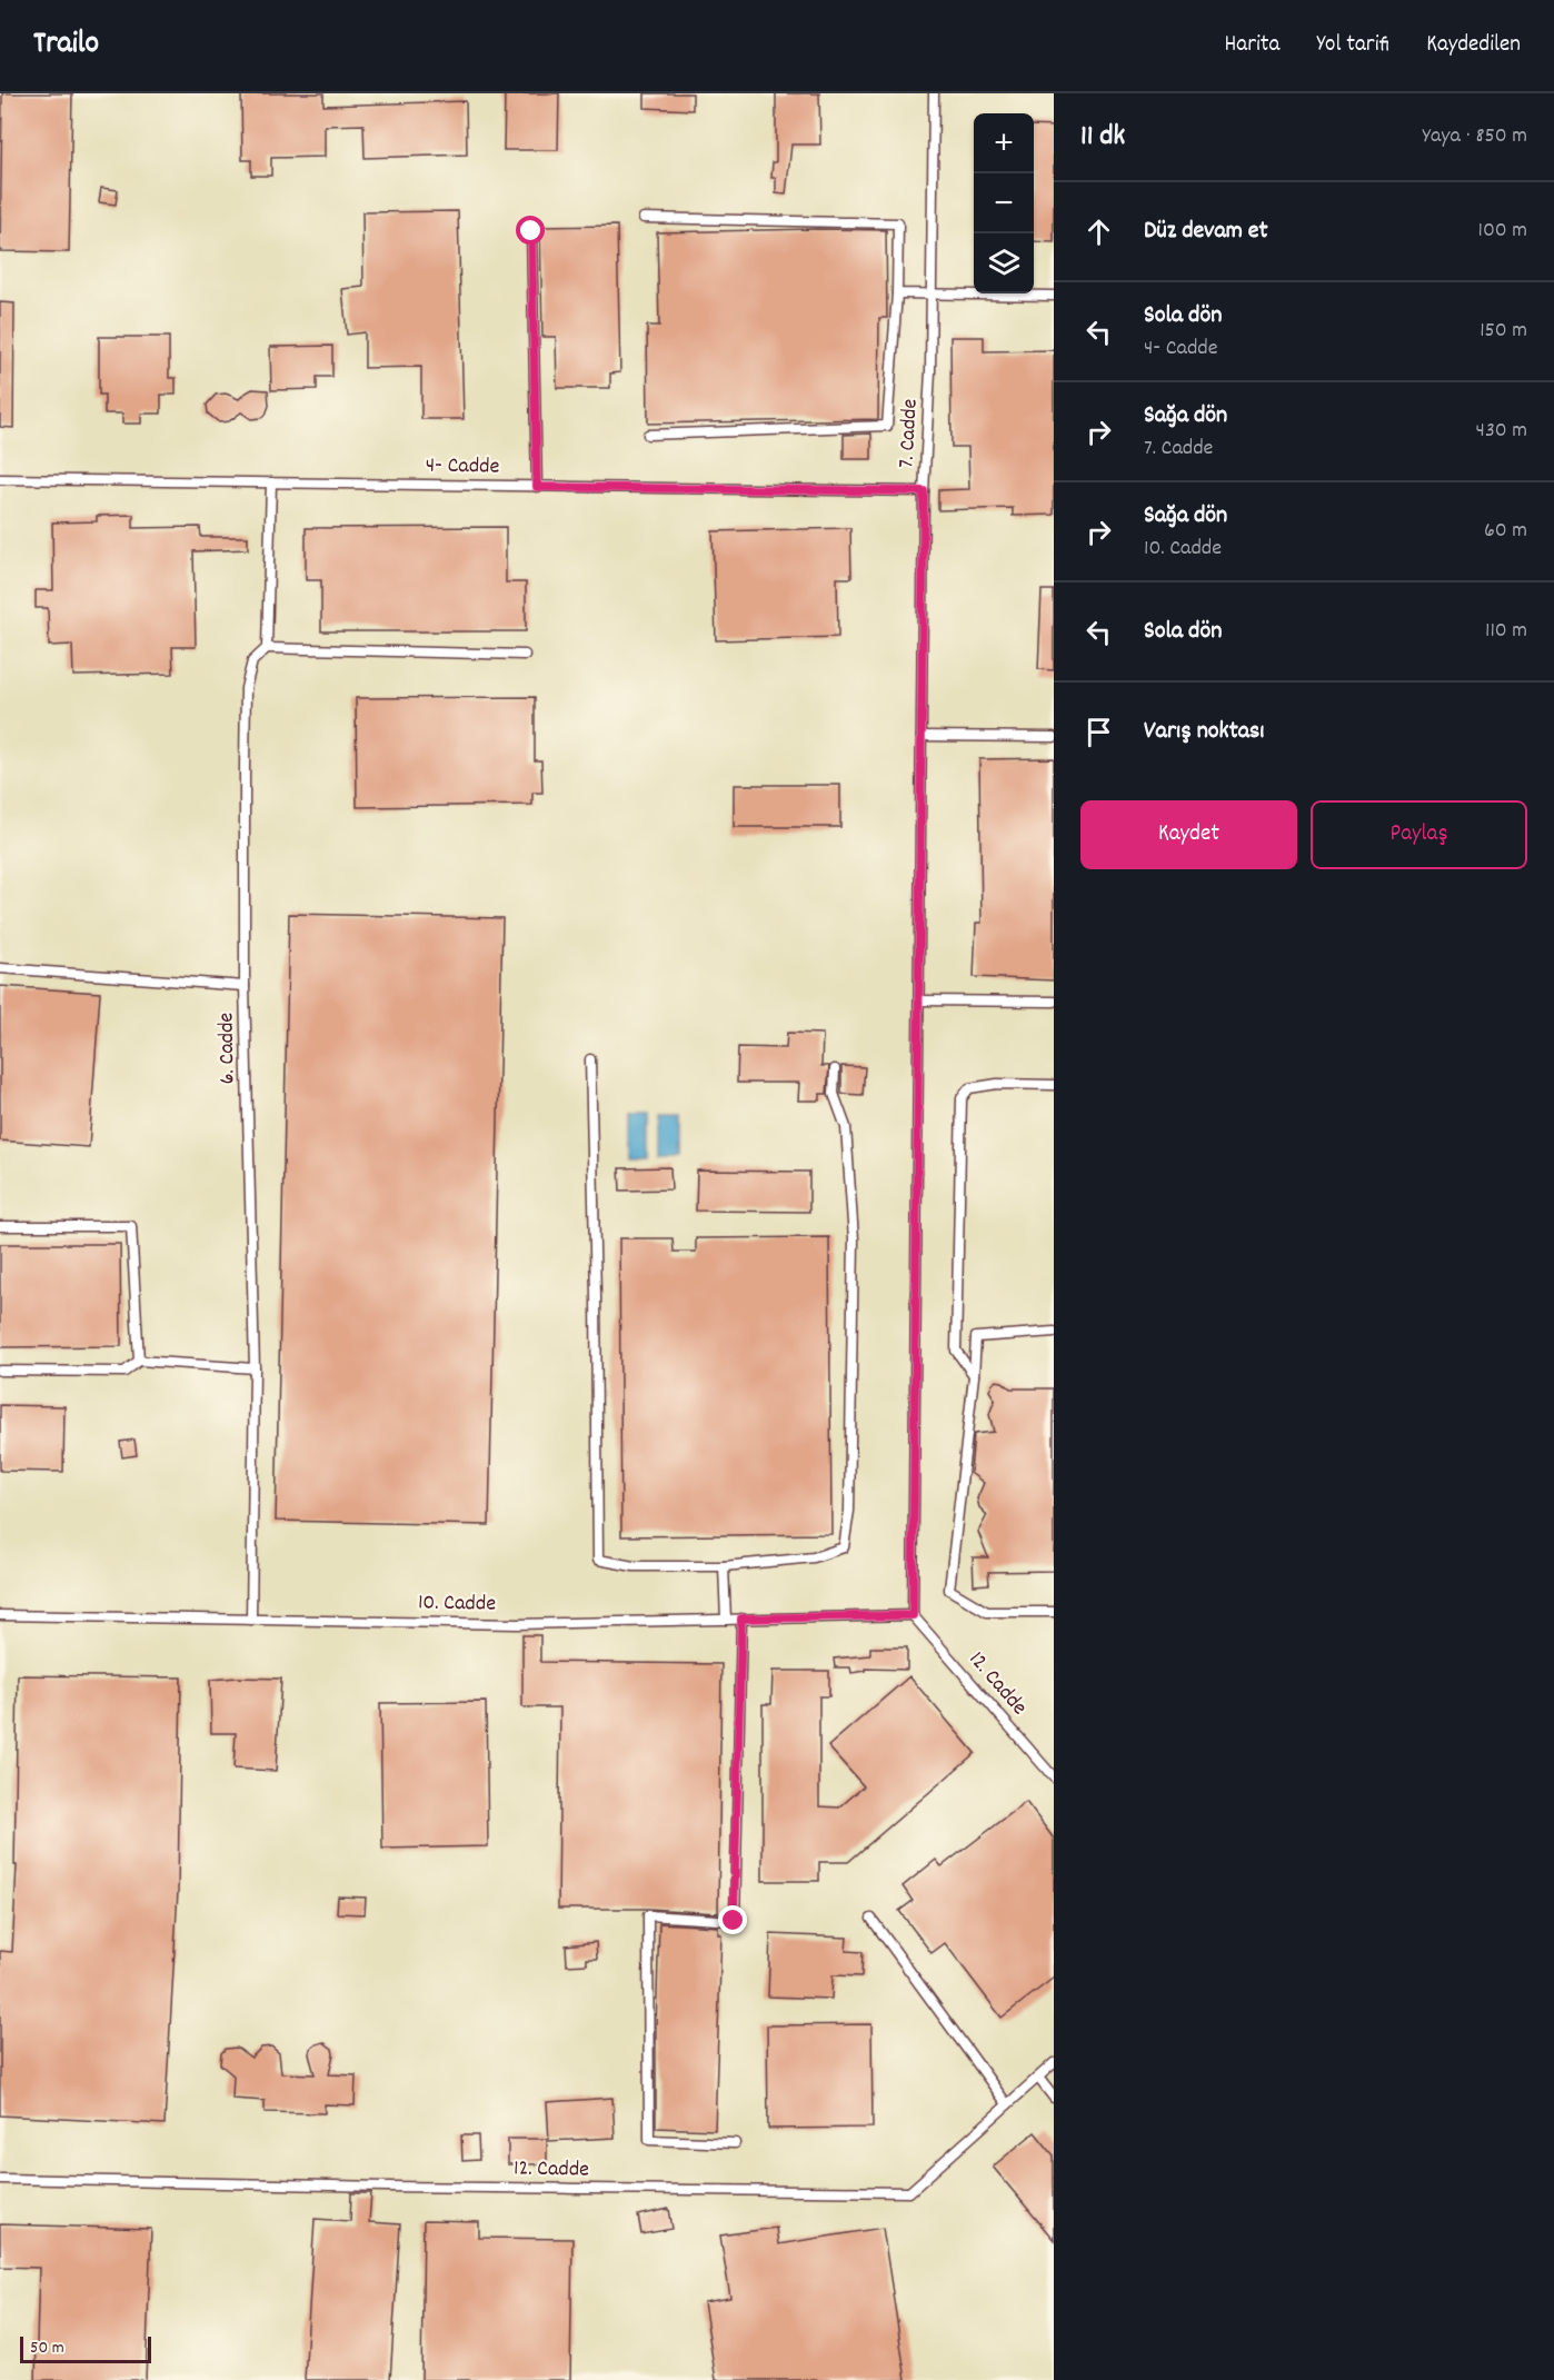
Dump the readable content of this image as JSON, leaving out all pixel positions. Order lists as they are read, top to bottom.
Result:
{
  "streets": {
    "lane": [
      "7. Cadde",
      "4- Cadde",
      "6. Cadde",
      "10. Cadde",
      "12. Cadde"
    ]
  },
  "crossings": [
    ["7. Cadde", "4- Cadde"],
    ["7. Cadde", "10. Cadde"],
    ["7. Cadde", "12. Cadde"],
    ["6. Cadde", "10. Cadde"],
    ["10. Cadde", "12. Cadde"]
  ],
  "scale_bar": "50 m",
  "page": {
    "header": "Trailo",
    "nav": ["Harita", "Yol tarifi", "Kaydedilen"],
    "heading": ["11 dk", "Yaya · 850 m"],
    "map_buttons": ["+", "−"],
    "list": [
      ["Düz devam et", "100 m"],
      ["Sola dön", "4- Cadde", "150 m"],
      ["Sağa dön", "7. Cadde", "430 m"],
      ["Sağa dön", "10. Cadde", "60 m"],
      ["Sola dön", "110 m"],
      "Varış noktası"
    ],
    "buttons": ["Kaydet", "Paylaş"],
    "scale": "50 m"
  }
}
